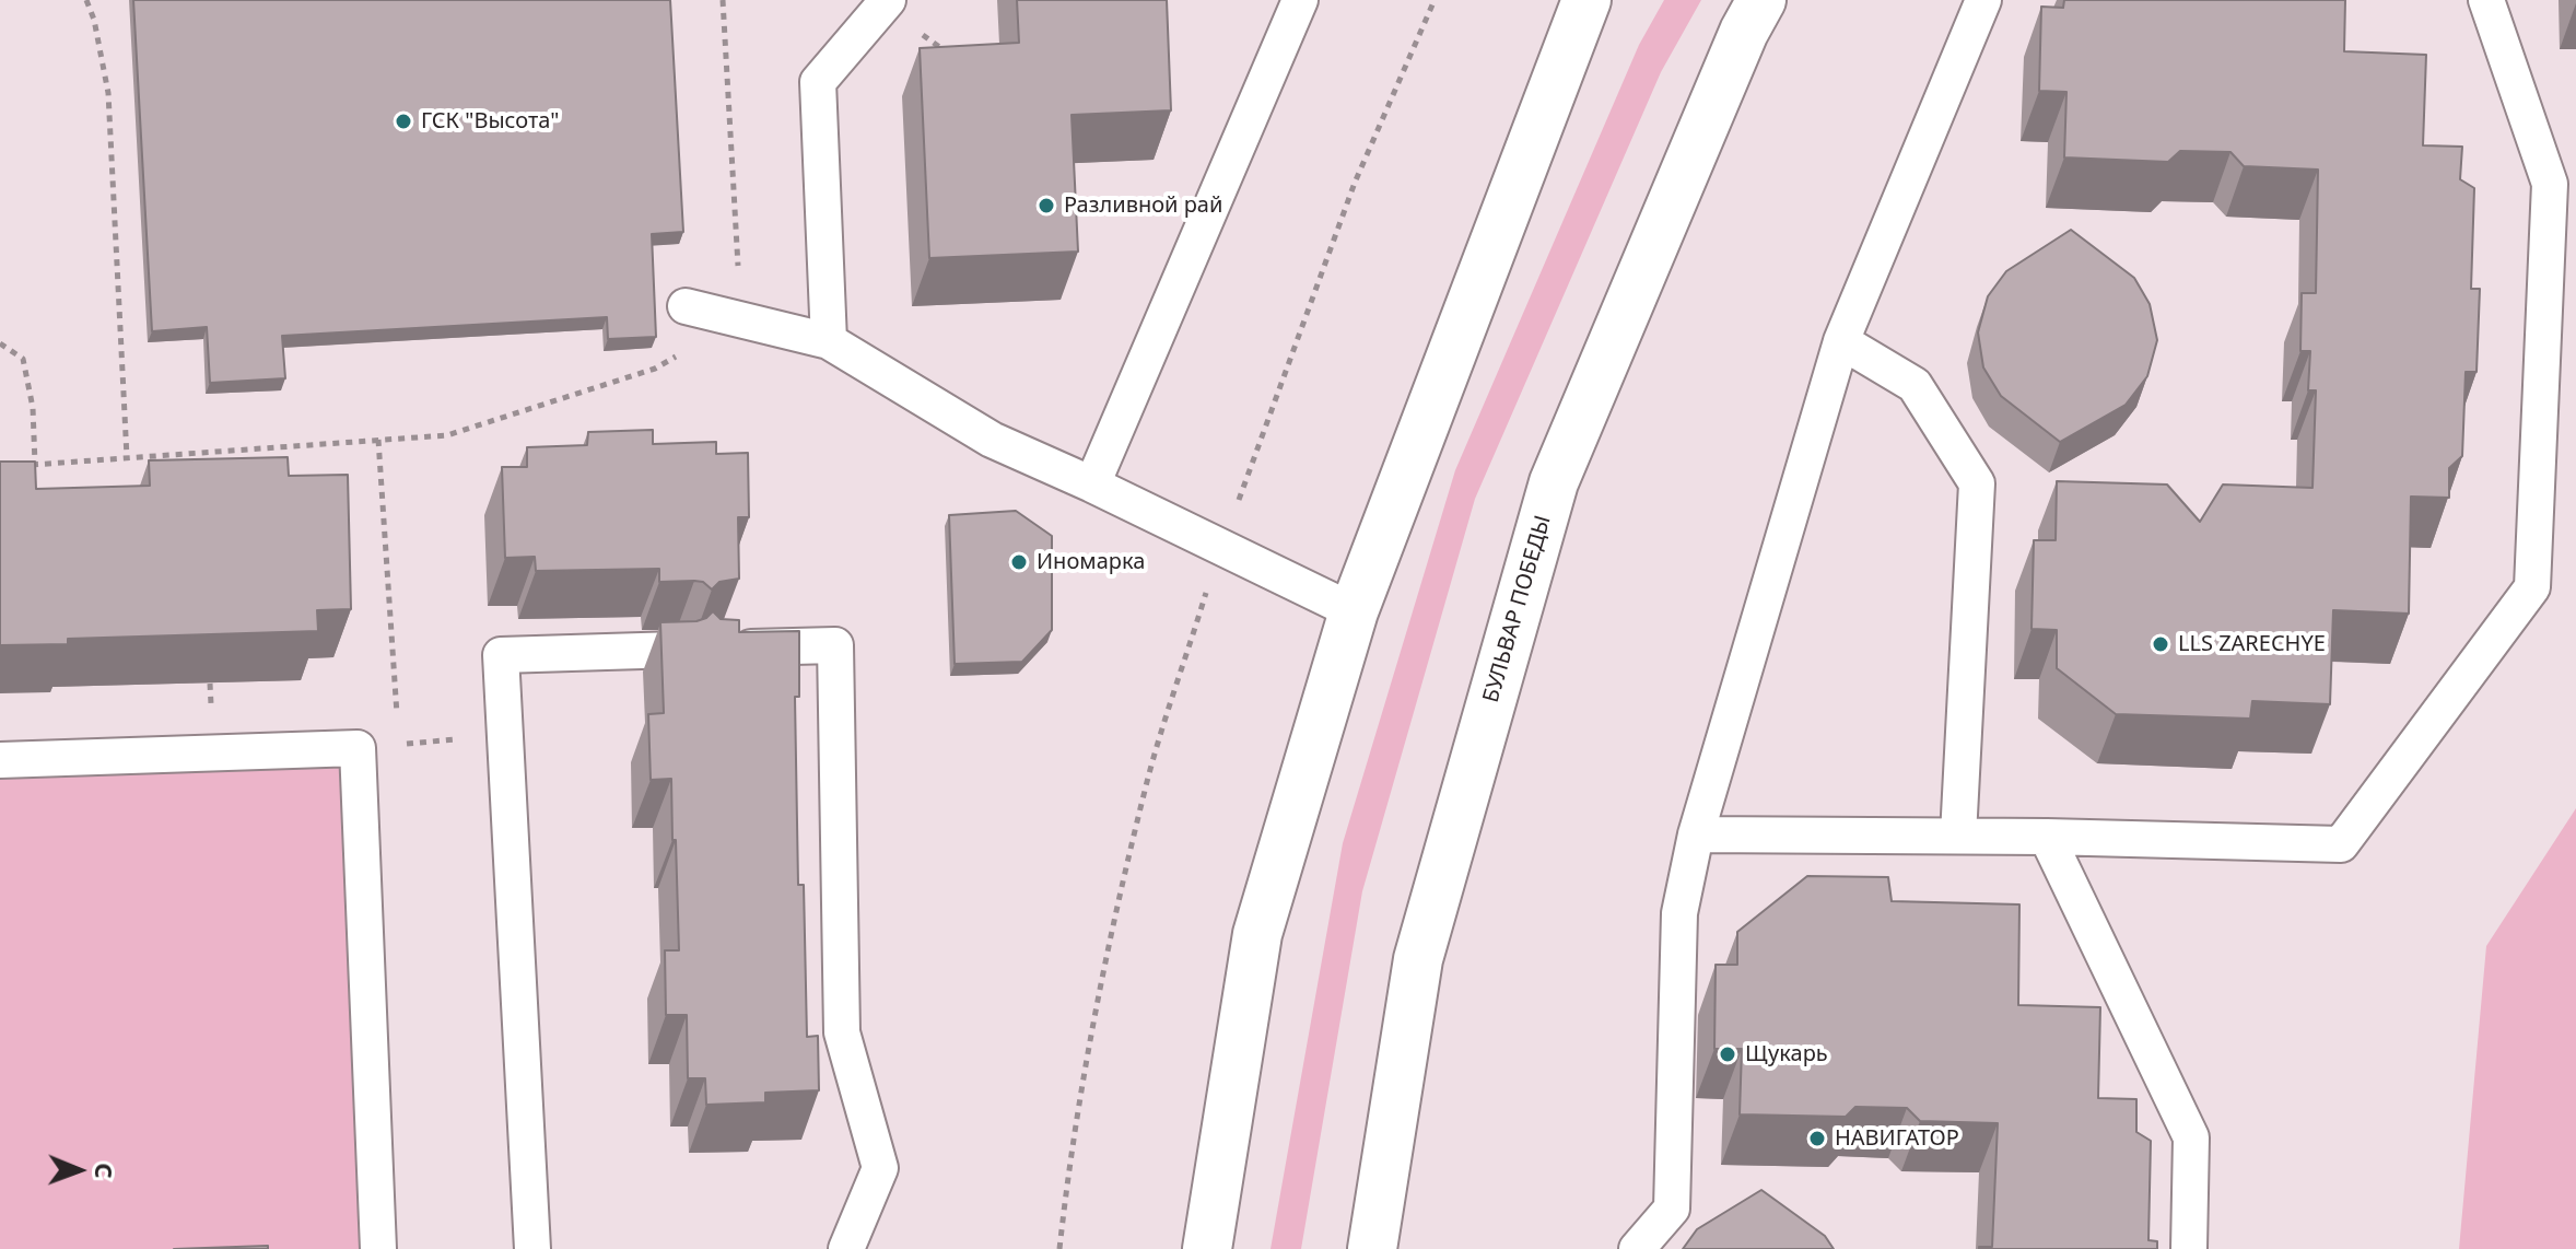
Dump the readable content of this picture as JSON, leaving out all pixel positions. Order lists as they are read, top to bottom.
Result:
{
  "streets": {
    "main road": ["БУЛЬВАР ПОБЕДЫ"]
  },
  "places": [
    "ГСК \"Высота\"",
    "Разливной рай",
    "Иномарка",
    "LLS ZARECHYE",
    "Щукарь",
    "НАВИГАТОР"
  ],
  "north": "right"
}
